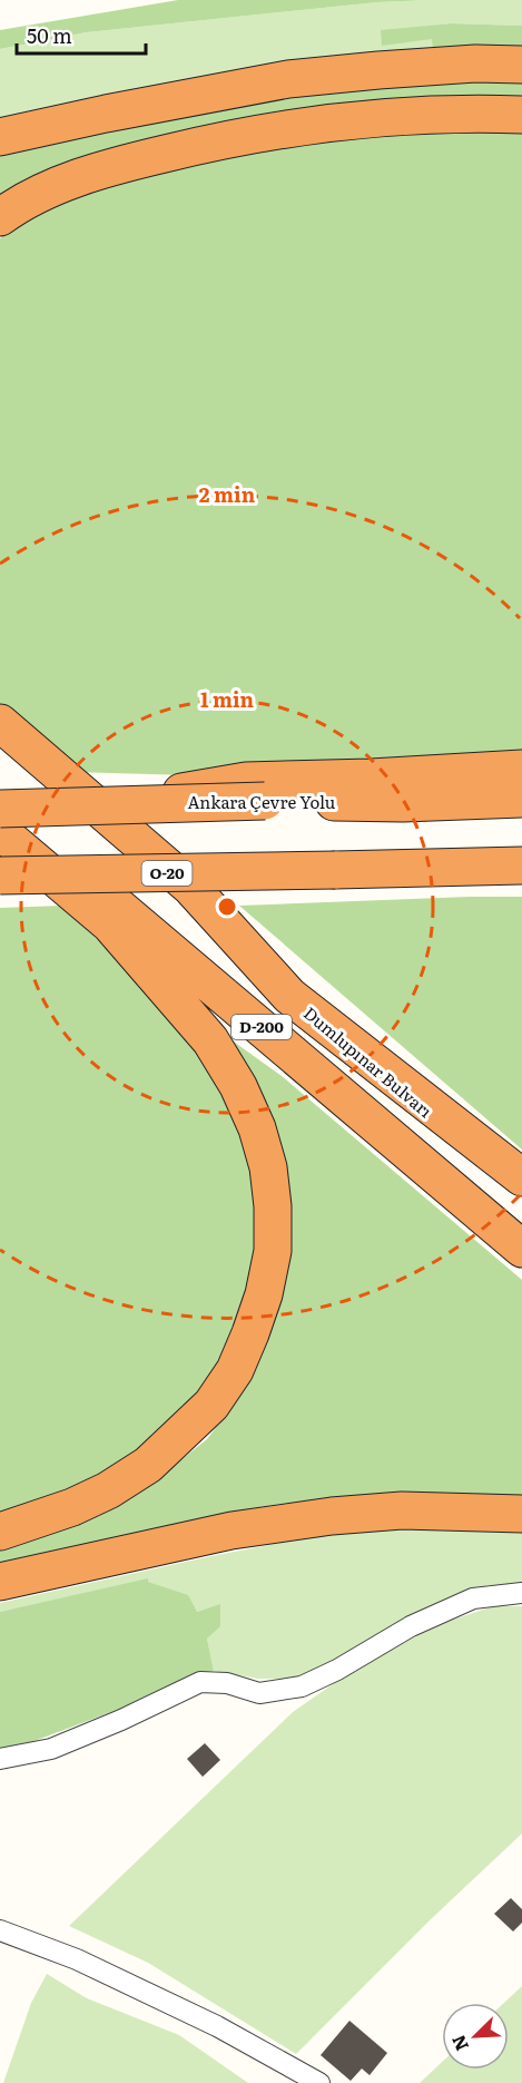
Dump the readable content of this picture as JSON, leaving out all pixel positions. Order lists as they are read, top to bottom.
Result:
{
  "streets": {
    "highway": [
      "Ankara Çevre Yolu",
      "O-20",
      "D-200",
      "Dumlupınar Bulvarı"
    ]
  },
  "crossings": [
    ["Ankara Çevre Yolu", "D-200"]
  ],
  "scale_bar": "50 m",
  "north": "bottom left",
  "rings": ["2 min", "1 min"]
}
